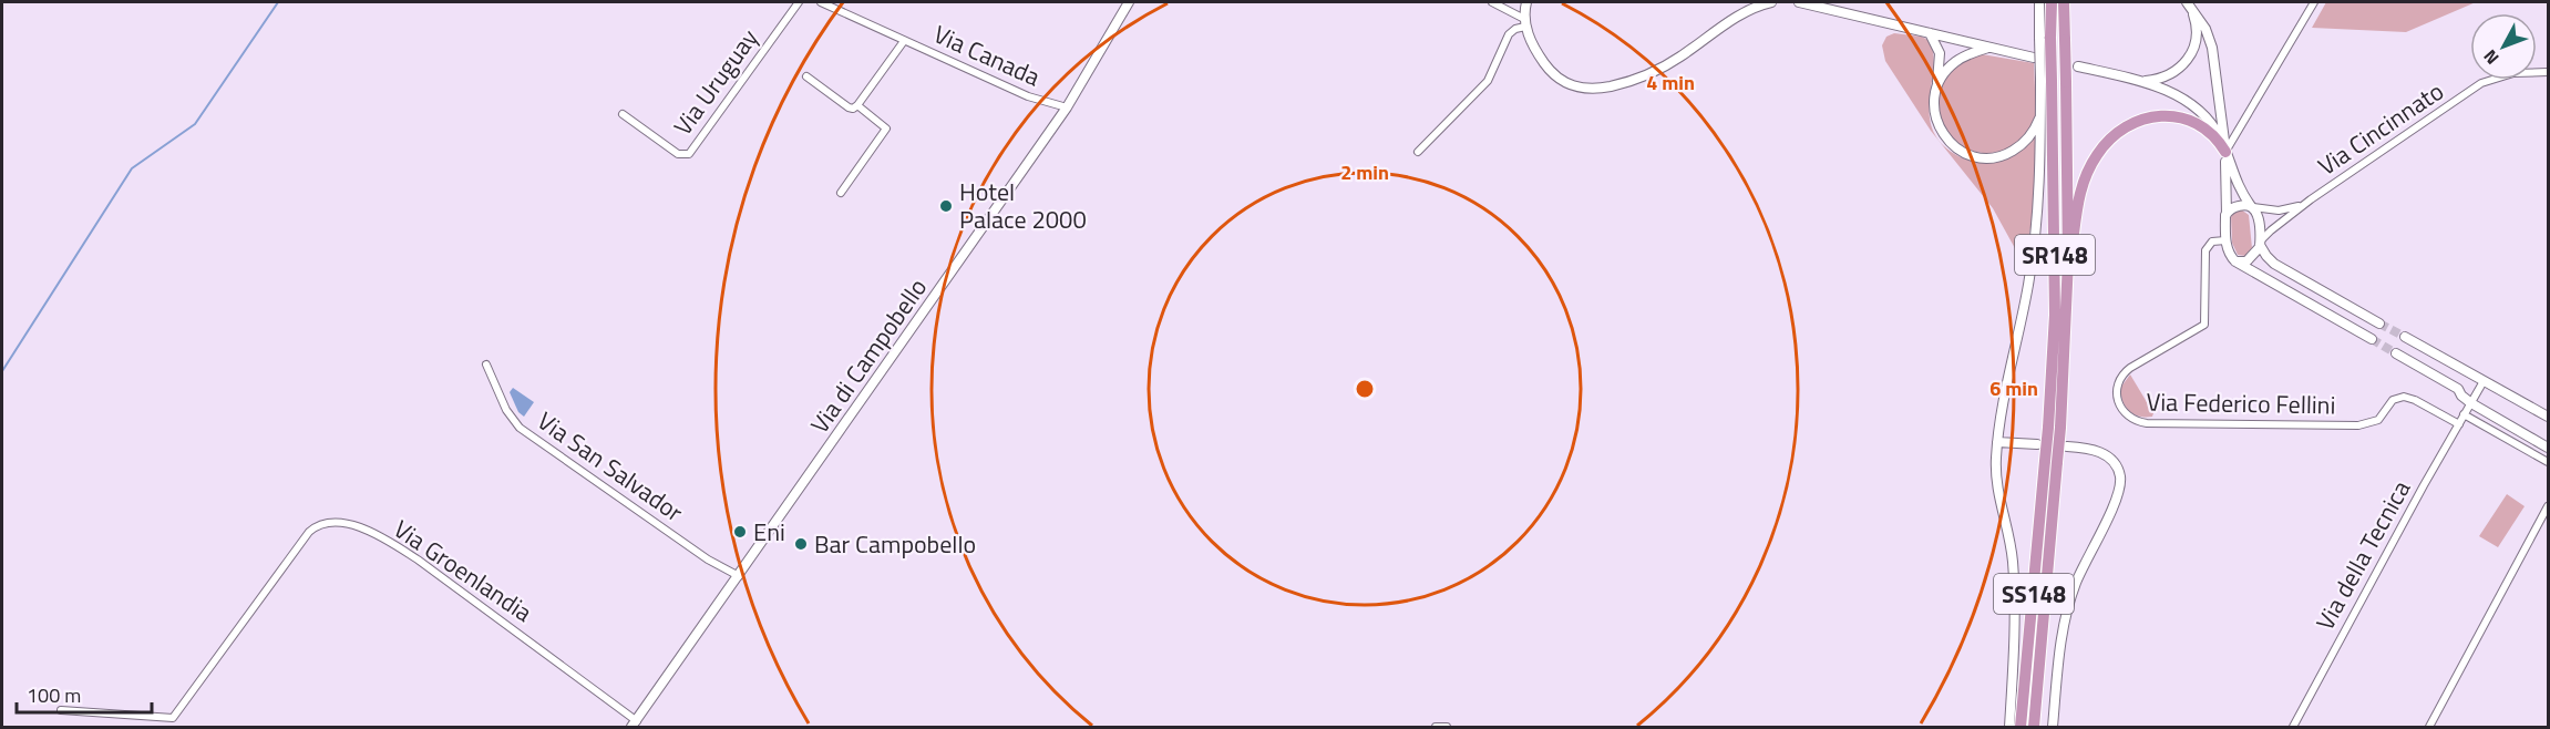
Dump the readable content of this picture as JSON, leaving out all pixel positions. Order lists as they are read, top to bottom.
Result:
{
  "streets": {
    "highway": ["SR148", "SS148"],
    "street": [
      "Via Canada",
      "Via Uruguay",
      "Via Cincinnato",
      "Via di Campobello",
      "Via Federico Fellini",
      "Via San Salvador",
      "Via della Tecnica",
      "Via Groenlandia"
    ]
  },
  "crossings": [
    ["Via Canada", "Via di Campobello"],
    ["Via Cincinnato", "Via Federico Fellini"],
    ["SR148", "SS148"],
    ["Via di Campobello", "Via San Salvador"],
    ["Via di Campobello", "Via Groenlandia"],
    ["Via Federico Fellini", "Via della Tecnica"]
  ],
  "places": ["Hotel Palace 2000", "Eni", "Bar Campobello"],
  "scale_bar": "100 m",
  "north": "bottom left",
  "rings": ["4 min", "2 min", "6 min"]
}
